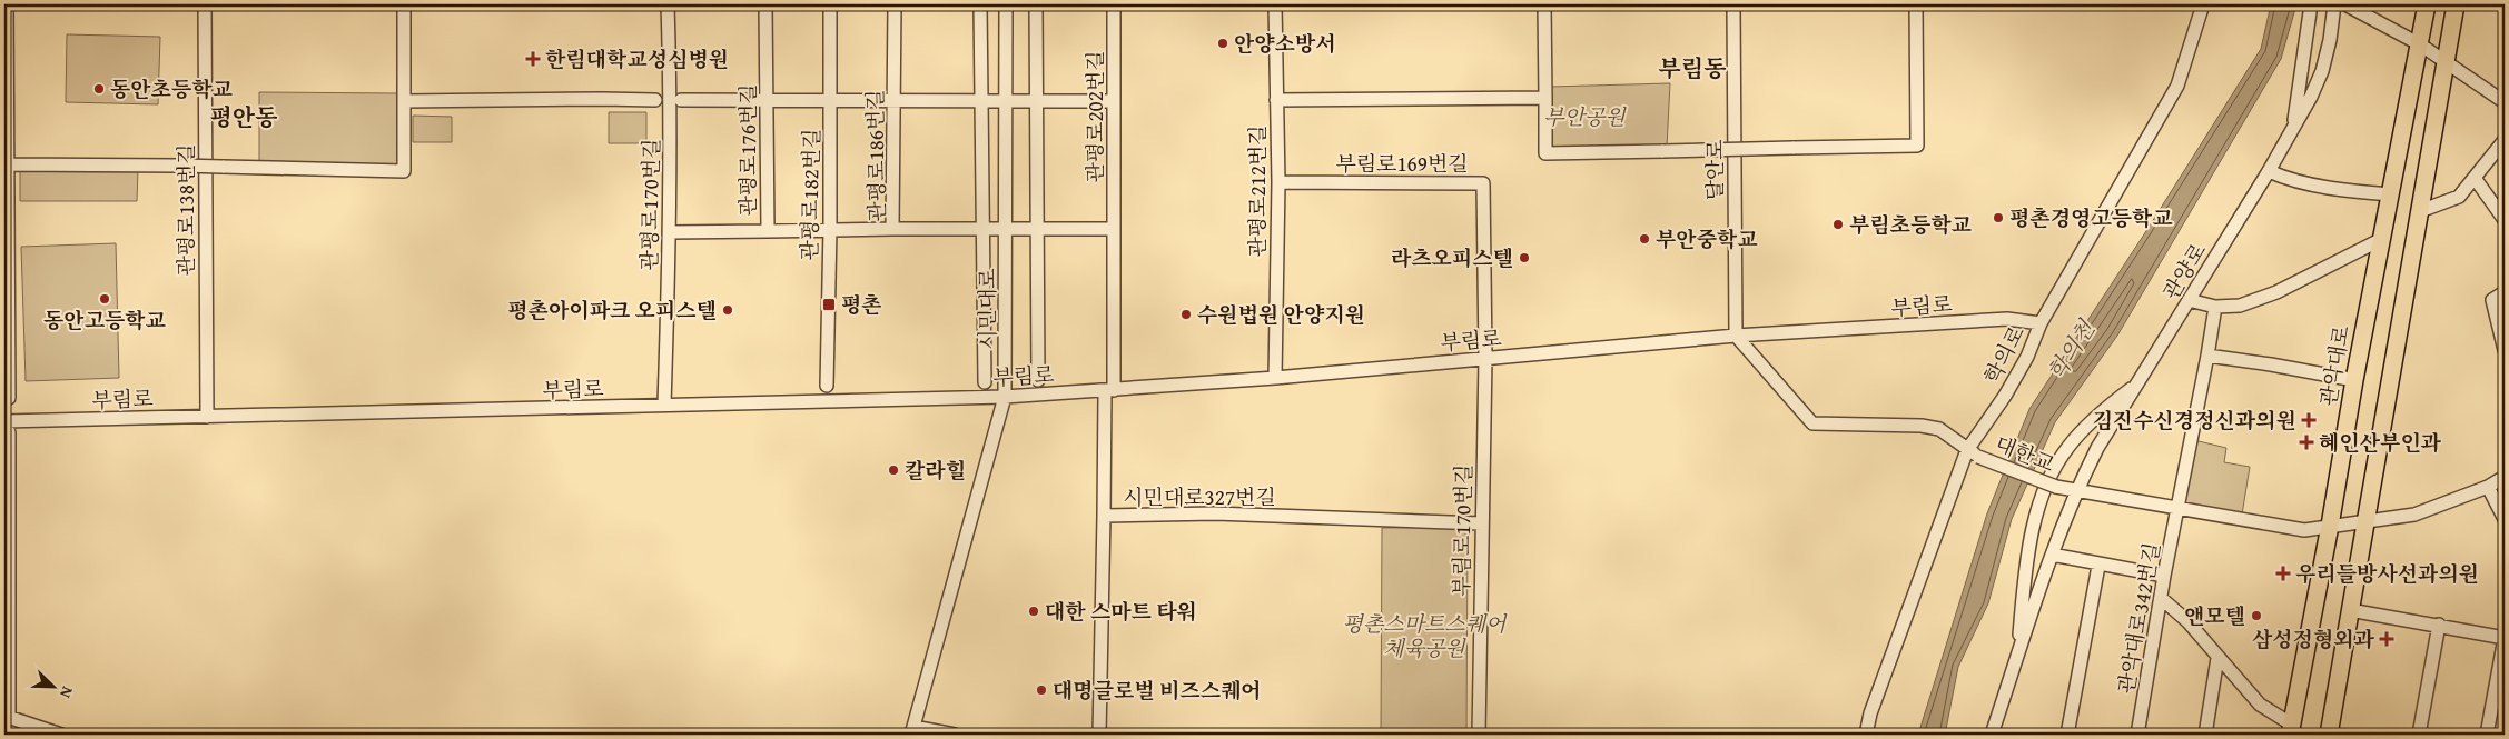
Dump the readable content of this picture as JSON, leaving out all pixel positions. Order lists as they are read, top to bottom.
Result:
{
  "streets": {
    "main road": ["관악대로"],
    "street": [
      "관평로202번길",
      "관평로176번길",
      "관평로186번길",
      "부림로169번길",
      "달안로",
      "관평로212번길",
      "관평로182번길",
      "관평로170번길",
      "관평로138번길",
      "관양로",
      "부림로",
      "시민대로",
      "학의로",
      "대한교",
      "시민대로327번길",
      "부림로170번길",
      "관악대로342번길"
    ]
  },
  "crossings": [
    ["관평로202번길", "부림로"],
    ["관평로202번길", "시민대로327번길"],
    ["관평로176번길", "관평로170번길"],
    ["관평로186번길", "시민대로"],
    ["부림로169번길", "관평로212번길"],
    ["부림로169번길", "부림로"],
    ["부림로169번길", "부림로170번길"],
    ["달안로", "부림로"],
    ["달안로", "대한교"],
    ["관평로212번길", "부림로"],
    ["관평로170번길", "부림로"],
    ["관평로138번길", "부림로"],
    ["관양로", "대한교"],
    ["부림로", "시민대로"],
    ["부림로", "학의로"],
    ["부림로", "대한교"],
    ["부림로", "부림로170번길"],
    ["학의로", "대한교"],
    ["시민대로327번길", "부림로170번길"]
  ],
  "districts": ["부림동", "평안동"],
  "water": ["학의천"],
  "parks": ["부안공원", "평촌스마트스퀘어 체육공원"],
  "places": {
    "other": [
      "안양소방서",
      "동안초등학교",
      "평촌경영고등학교",
      "부림초등학교",
      "부안중학교",
      "라츠오피스텔",
      "동안고등학교",
      "평촌아이파크 오피스텔",
      "수원법원 안양지원",
      "칼라힐",
      "대한 스마트 타워",
      "앤모텔",
      "대명글로벌 비즈스퀘어"
    ],
    "health": [
      "한림대학교성심병원",
      "김진수신경정신과의원",
      "혜인산부인과",
      "우리들방사선과의원",
      "삼성정형외과"
    ],
    "transit": ["평촌"]
  },
  "north": "bottom right"
}
